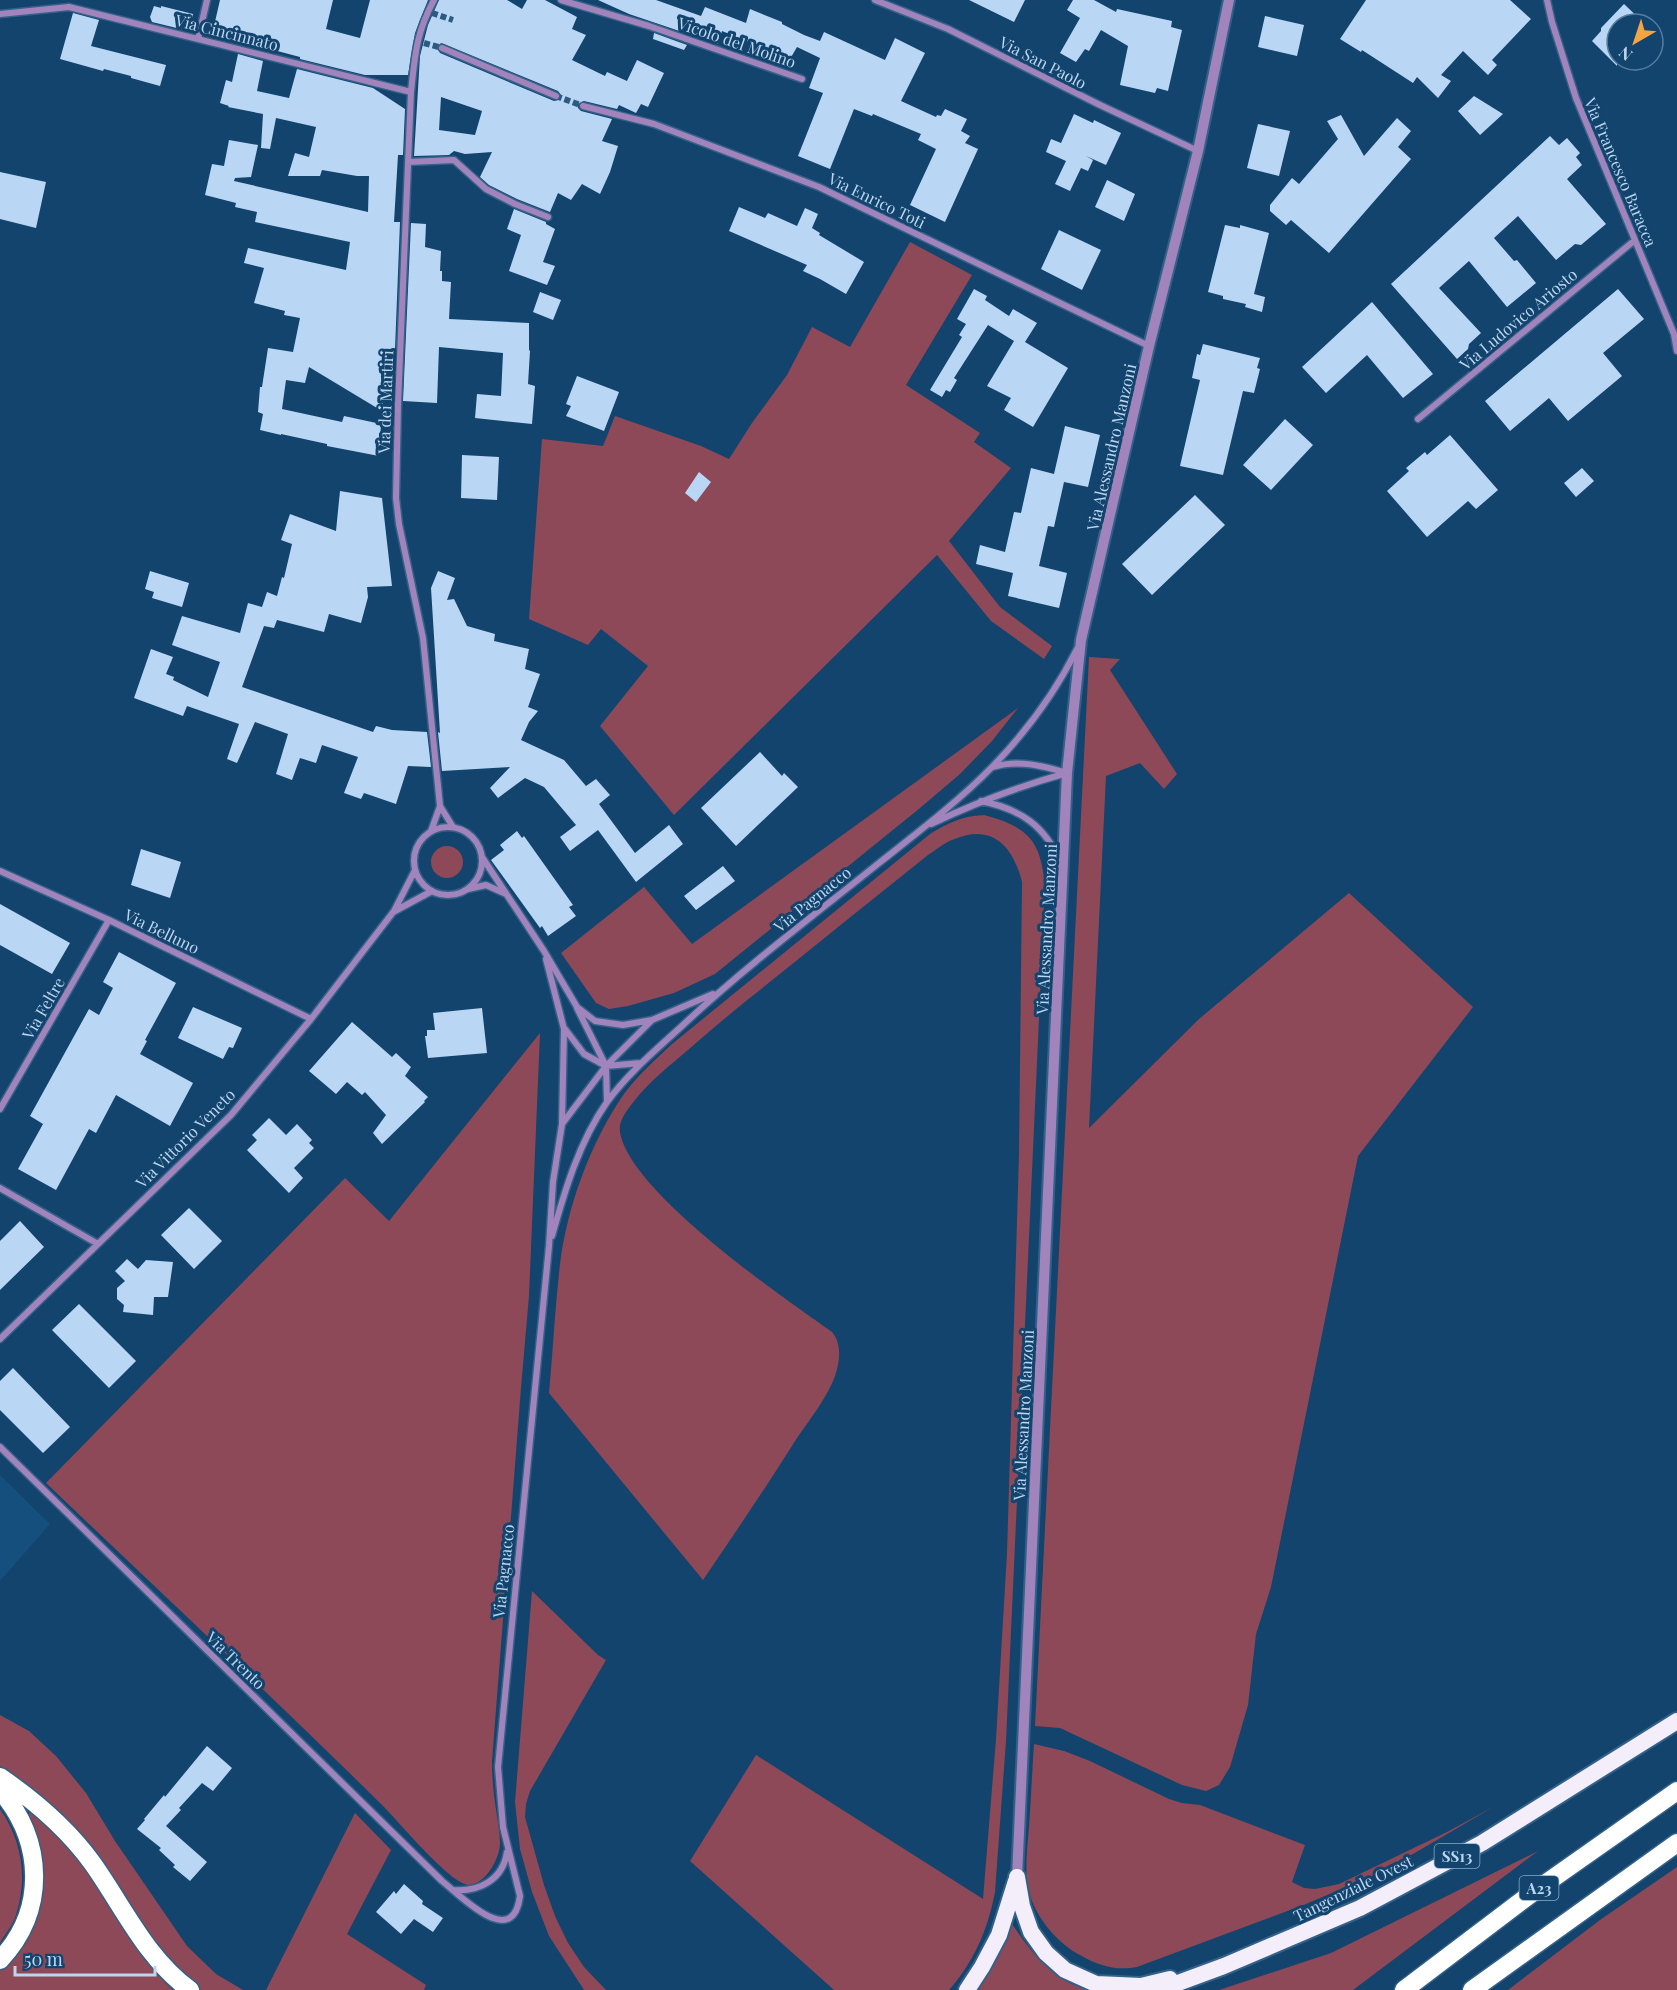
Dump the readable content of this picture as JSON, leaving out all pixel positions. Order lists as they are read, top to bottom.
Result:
{
  "streets": {
    "highway": ["SS13", "Tangenziale Ovest", "A23"],
    "street": [
      "Via Cincinnato",
      "Vicolo del Molino",
      "Via San Paolo",
      "Via Francesco Baracca",
      "Via Enrico Toti",
      "Via Ludovico Ariosto",
      "Via dei Martiri",
      "Via Alessandro Manzoni",
      "Via Pagnacco",
      "Via Belluno",
      "Via Feltre",
      "Via Vittorio Veneto",
      "Via Trento"
    ]
  },
  "crossings": [
    ["Via Cincinnato", "Via dei Martiri"],
    ["Via San Paolo", "Via Alessandro Manzoni"],
    ["Via Francesco Baracca", "Via Ludovico Ariosto"],
    ["Via Enrico Toti", "Via Alessandro Manzoni"],
    ["Via dei Martiri", "Via Pagnacco"],
    ["Via dei Martiri", "Via Vittorio Veneto"],
    ["Via Alessandro Manzoni", "Via Pagnacco"],
    ["Via Pagnacco", "Via Vittorio Veneto"],
    ["Via Pagnacco", "Via Trento"],
    ["Via Belluno", "Via Feltre"],
    ["Via Belluno", "Via Vittorio Veneto"],
    ["SS13", "Tangenziale Ovest"]
  ],
  "scale_bar": "50 m",
  "north": "bottom left"
}
